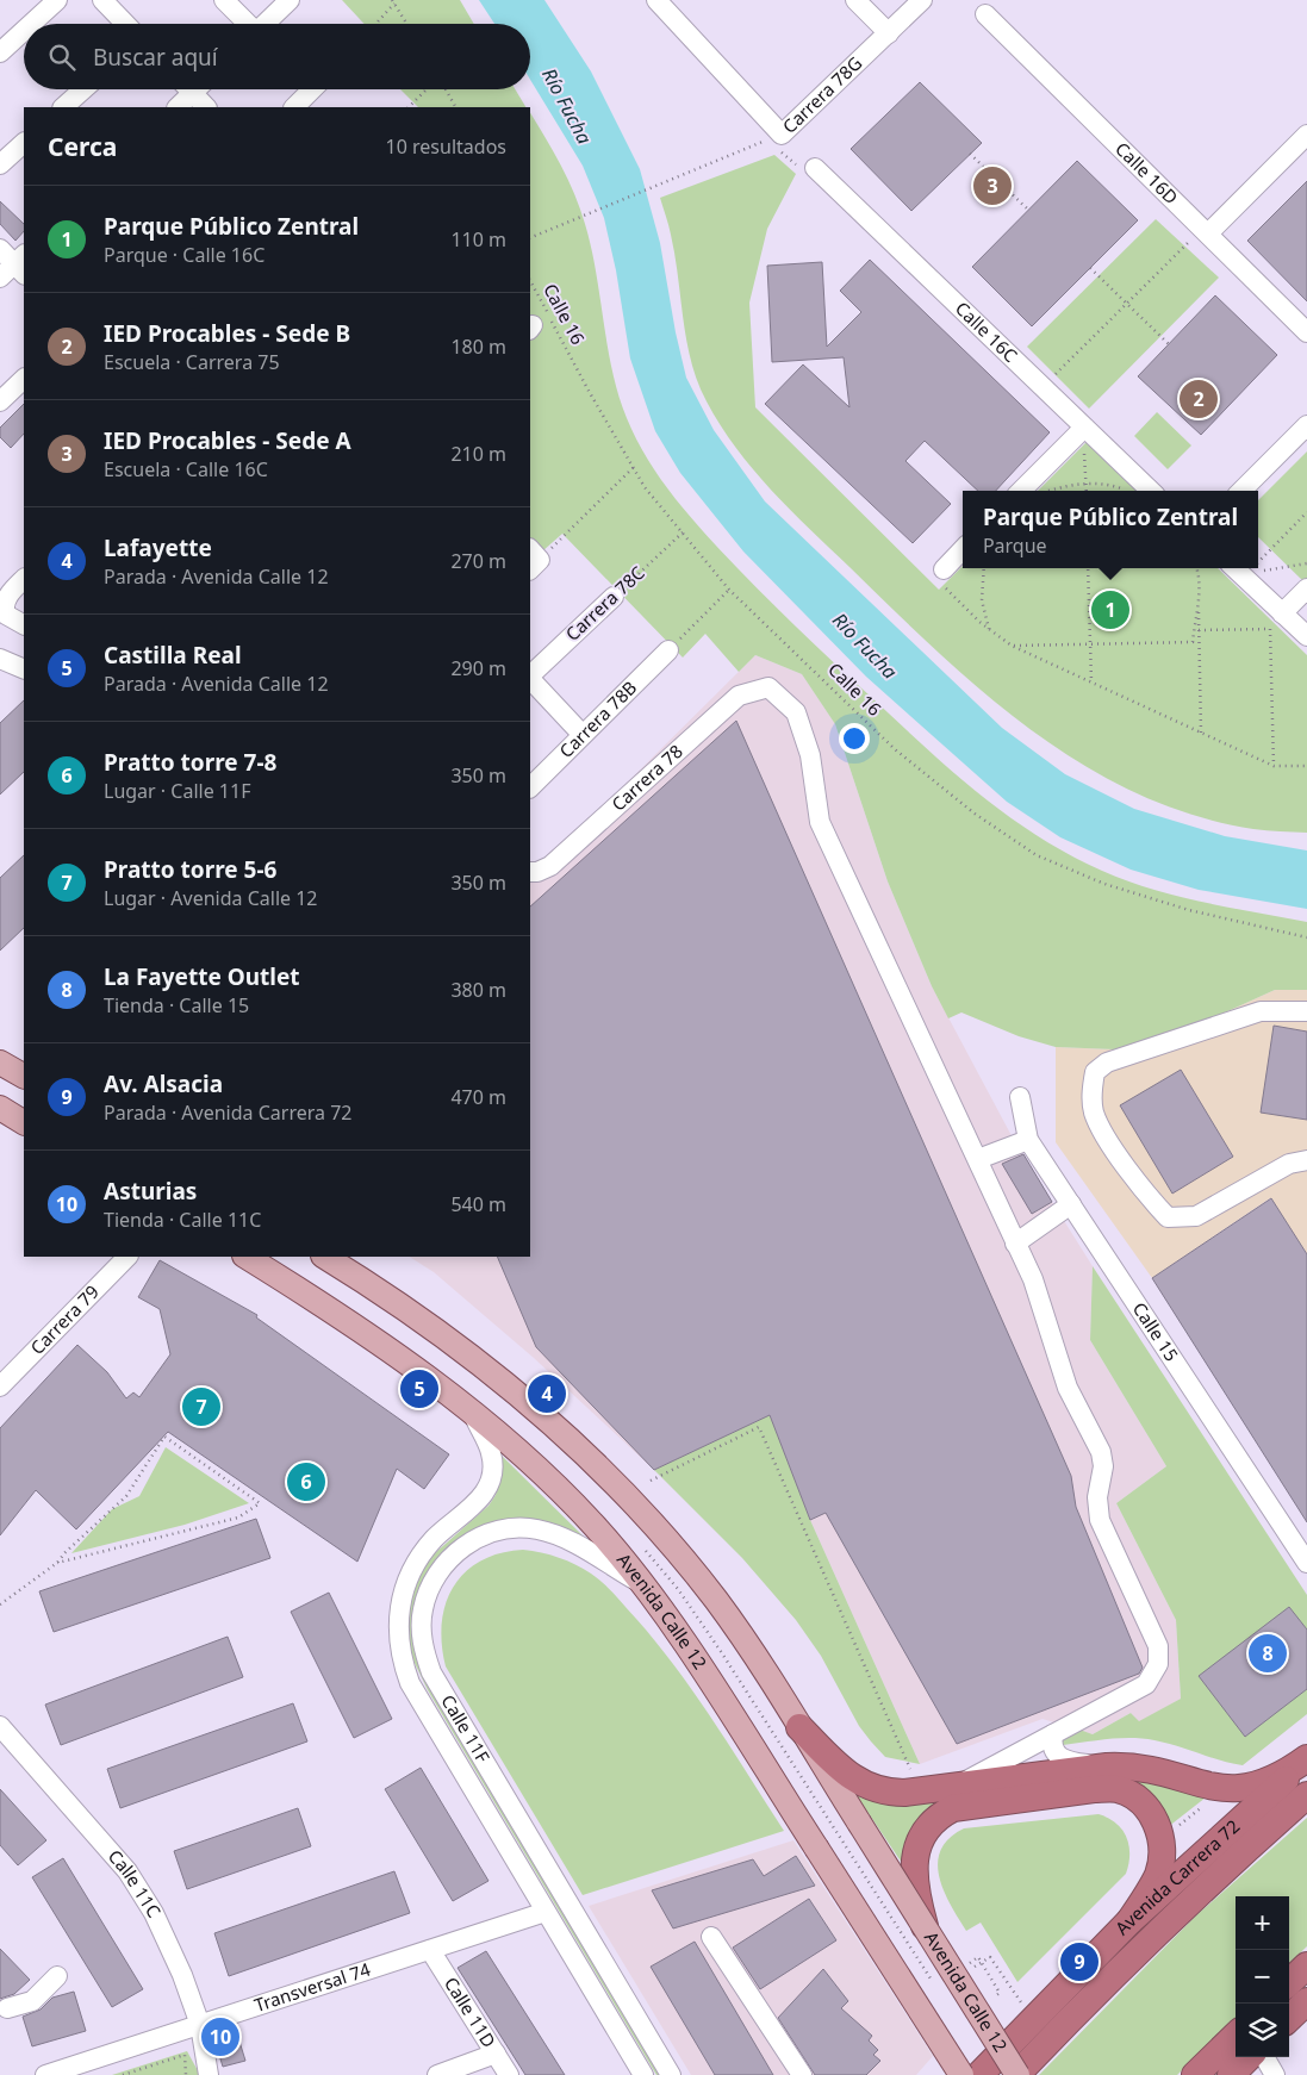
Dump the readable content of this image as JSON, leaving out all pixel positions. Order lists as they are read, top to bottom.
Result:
{
  "streets": {
    "highway": ["Avenida Carrera 72"],
    "main road": ["Avenida Calle 12"],
    "street": [
      "Carrera 78G",
      "Calle 16D",
      "Calle 16C",
      "Carrera 78C",
      "Carrera 78B",
      "Carrera 78",
      "Carrera 79",
      "Calle 15",
      "Calle 11F",
      "Calle 11C",
      "Transversal 74",
      "Calle 11D"
    ],
    "path": ["Calle 16"]
  },
  "crossings": [
    ["Calle 16", "Carrera 78C"],
    ["Avenida Calle 12", "Calle 11F"],
    ["Avenida Calle 12", "Avenida Carrera 72"],
    ["Calle 11F", "Transversal 74"],
    ["Calle 11C", "Transversal 74"],
    ["Transversal 74", "Calle 11D"]
  ],
  "water": ["Río Fucha"],
  "page": {
    "search": "Buscar aquí",
    "heading": ["Cerca", "10 resultados"],
    "pins": [
      "3",
      "2",
      "1",
      "5",
      "4",
      "7",
      "6",
      "8",
      "9",
      "10"
    ],
    "list": [
      {
        "mark": "1",
        "name": "Parque Público Zentral",
        "note": "Parque · Calle 16C",
        "value": "110 m"
      },
      {
        "mark": "2",
        "name": "IED Procables - Sede B",
        "note": "Escuela · Carrera 75",
        "value": "180 m"
      },
      {
        "mark": "3",
        "name": "IED Procables - Sede A",
        "note": "Escuela · Calle 16C",
        "value": "210 m"
      },
      {
        "mark": "4",
        "name": "Lafayette",
        "note": "Parada · Avenida Calle 12",
        "value": "270 m"
      },
      {
        "mark": "5",
        "name": "Castilla Real",
        "note": "Parada · Avenida Calle 12",
        "value": "290 m"
      },
      {
        "mark": "6",
        "name": "Pratto torre 7-8",
        "note": "Lugar · Calle 11F",
        "value": "350 m"
      },
      {
        "mark": "7",
        "name": "Pratto torre 5-6",
        "note": "Lugar · Avenida Calle 12",
        "value": "350 m"
      },
      {
        "mark": "8",
        "name": "La Fayette Outlet",
        "note": "Tienda · Calle 15",
        "value": "380 m"
      },
      {
        "mark": "9",
        "name": "Av. Alsacia",
        "note": "Parada · Avenida Carrera 72",
        "value": "470 m"
      },
      {
        "mark": "10",
        "name": "Asturias",
        "note": "Tienda · Calle 11C",
        "value": "540 m"
      }
    ],
    "popup": ["Parque Público Zentral", "Parque"],
    "map_buttons": ["+", "−"]
  }
}
